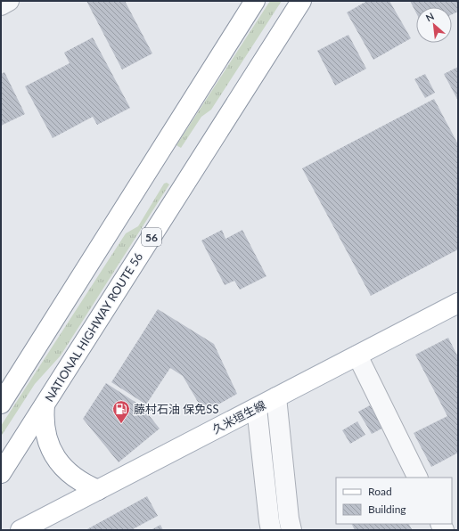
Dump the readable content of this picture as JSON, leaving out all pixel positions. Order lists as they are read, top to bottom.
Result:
{
  "streets": {
    "main road": ["56", "NATIONAL HIGHWAY ROUTE 56", "久米垣生線"]
  },
  "places": {
    "fuel station": ["藤村石油 保免SS"]
  },
  "legend": ["Road", "Building"],
  "north": "top left"
}
